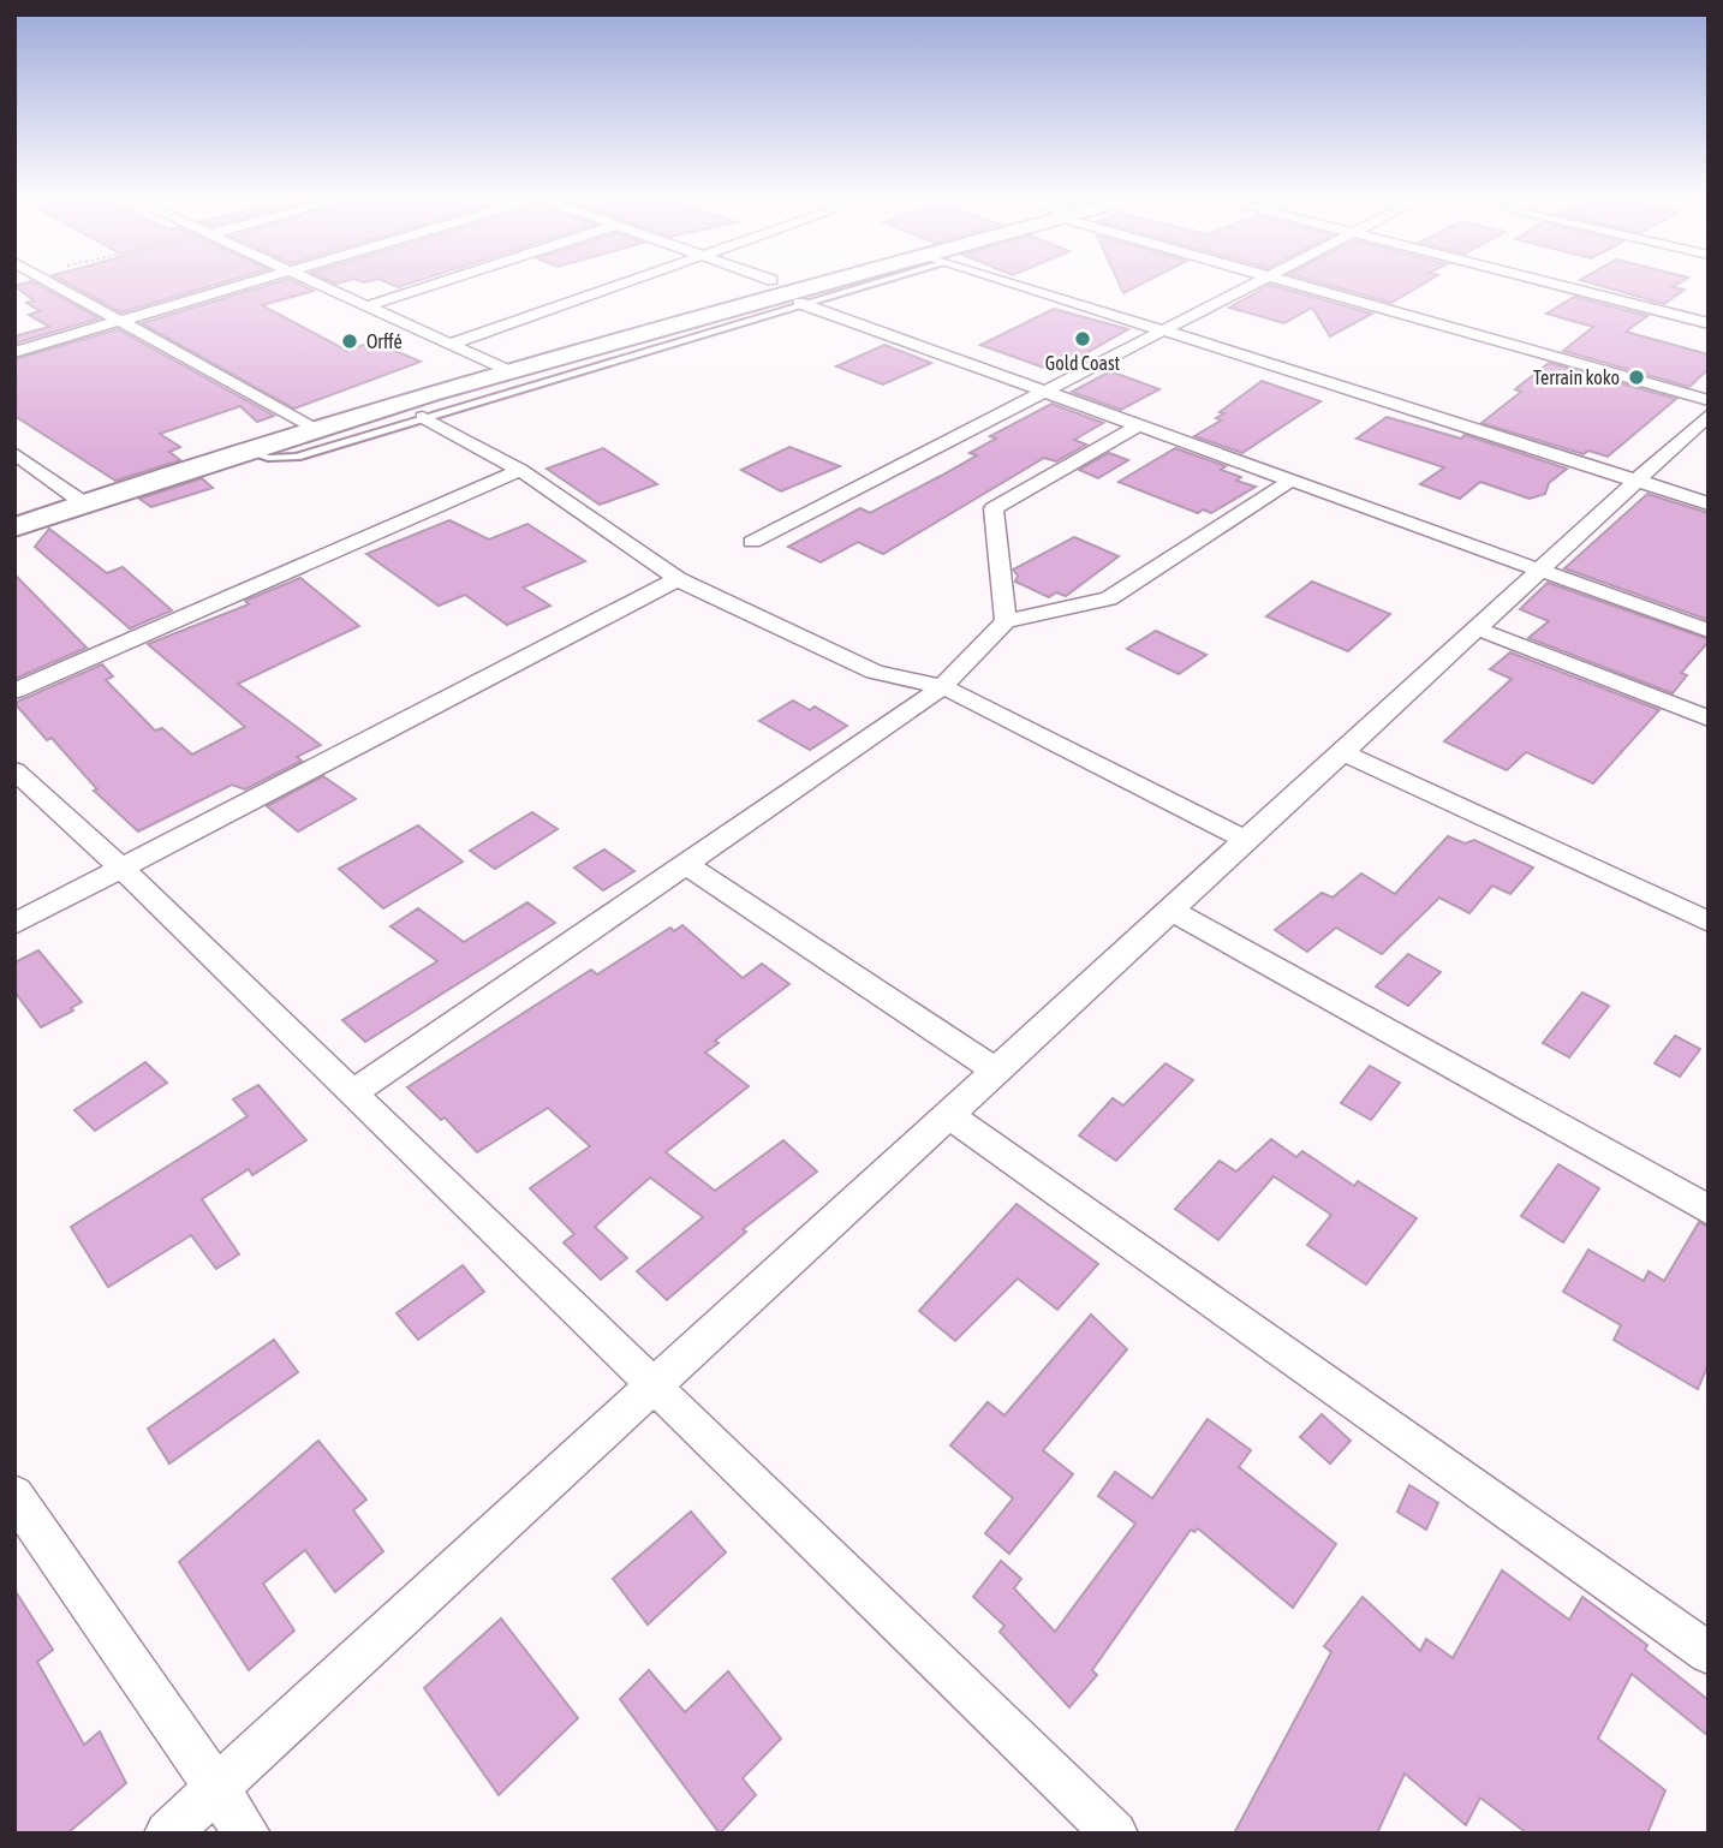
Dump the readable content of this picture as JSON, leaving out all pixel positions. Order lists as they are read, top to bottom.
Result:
{
  "places": ["Gold Coast", "Orffé", "Terrain koko"]
}
